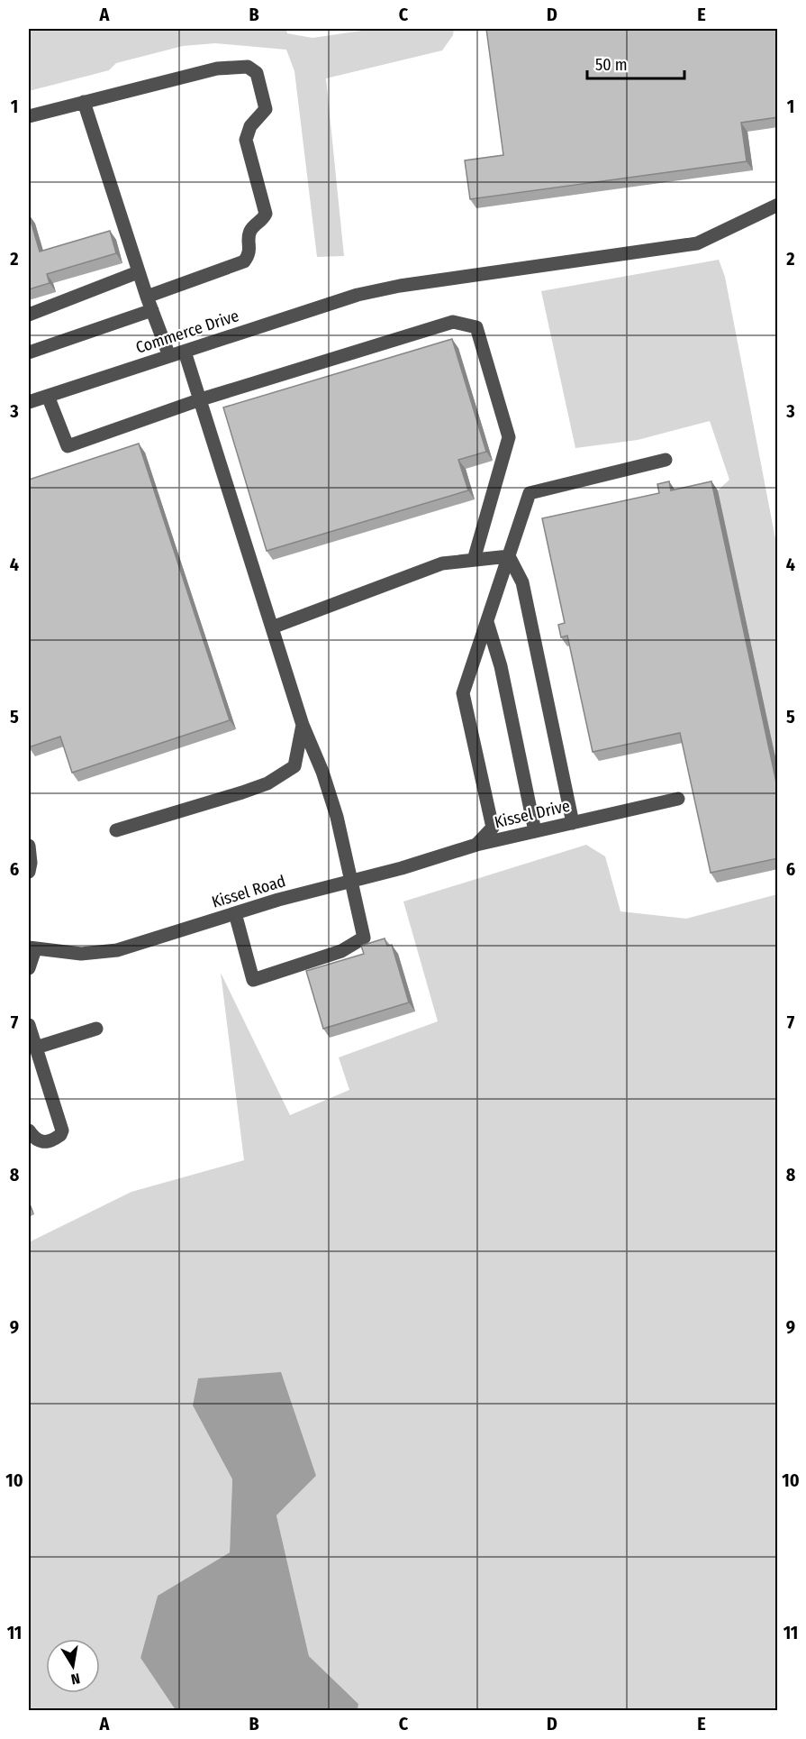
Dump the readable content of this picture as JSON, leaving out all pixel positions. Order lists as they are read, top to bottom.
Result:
{
  "streets": {
    "street": ["Commerce Drive", "Kissel Drive", "Kissel Road"]
  },
  "crossings": [
    ["Kissel Drive", "Kissel Road"]
  ],
  "scale_bar": "50 m",
  "north": "bottom",
  "grid": {
    "columns": [
      "A",
      "B",
      "C",
      "D",
      "E"
    ],
    "rows": [
      "1",
      "2",
      "3",
      "4",
      "5",
      "6",
      "7",
      "8",
      "9",
      "10",
      "11"
    ]
  }
}
